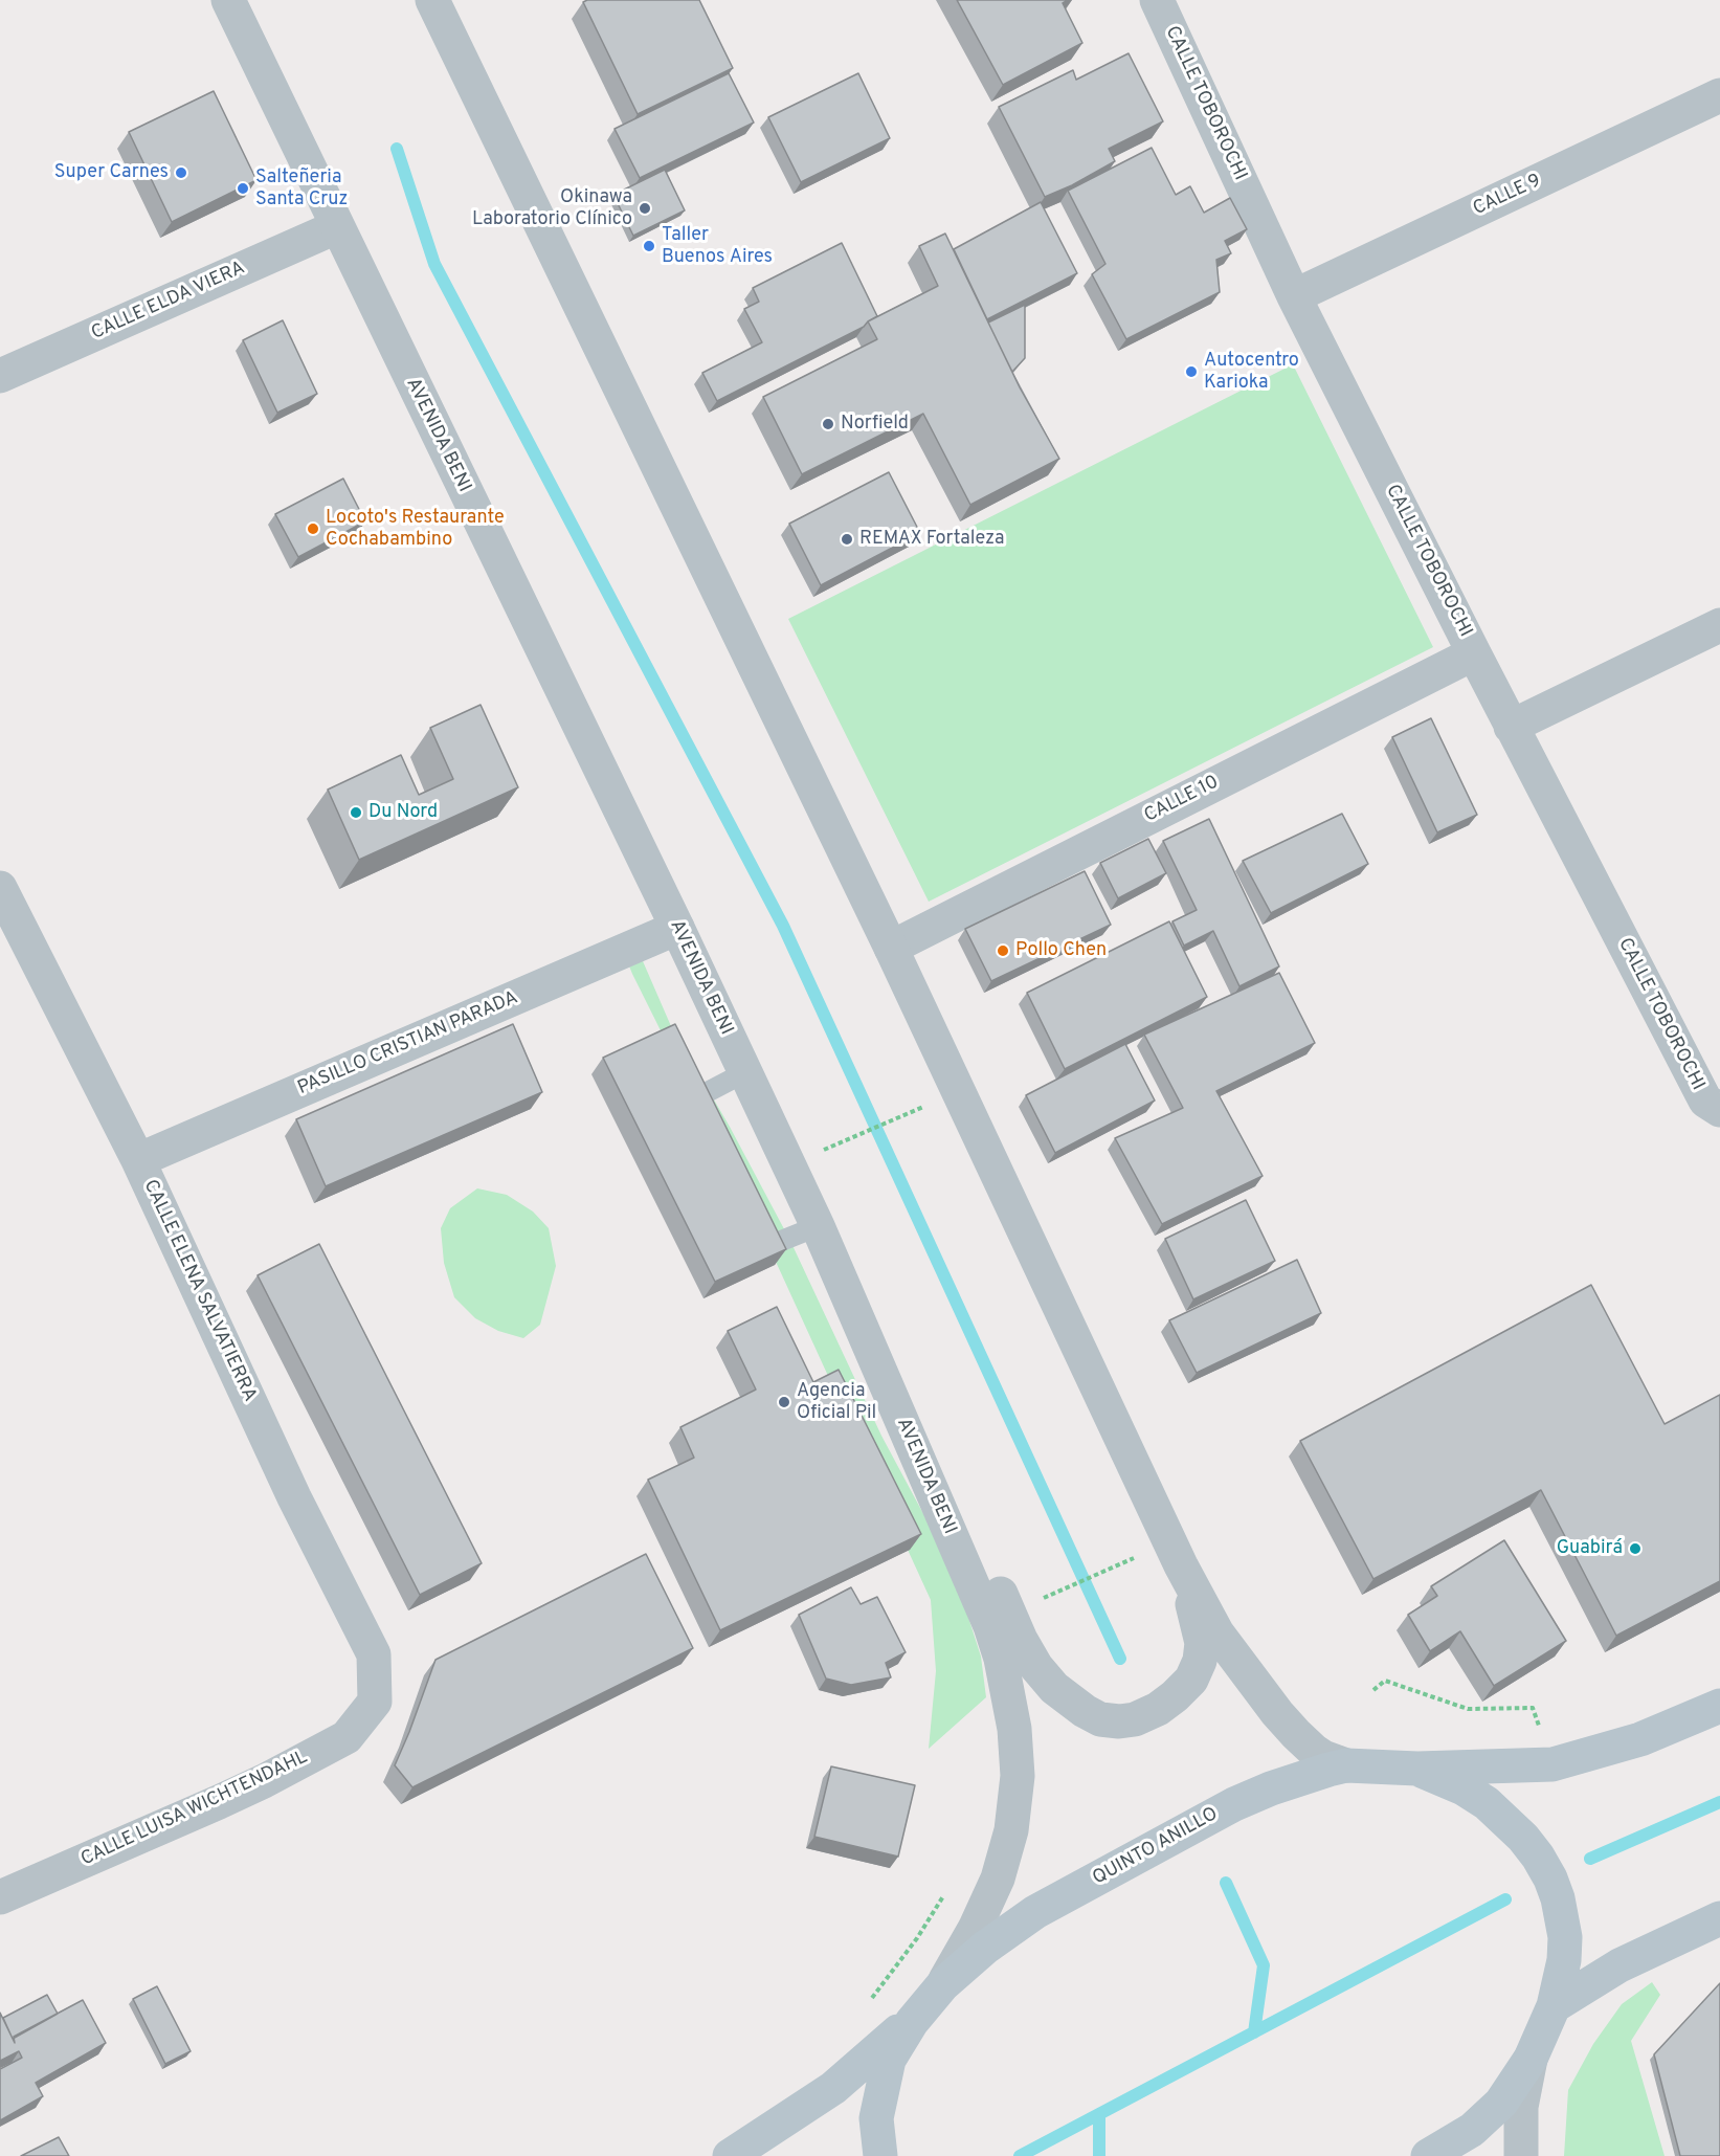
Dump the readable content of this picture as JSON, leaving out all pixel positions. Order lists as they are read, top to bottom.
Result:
{
  "streets": {
    "main road": ["QUINTO ANILLO"],
    "street": [
      "CALLE TOBOROCHI",
      "CALLE 9",
      "CALLE ELDA VIERA",
      "AVENIDA BENI",
      "CALLE 10",
      "PASILLO CRISTIAN PARADA",
      "CALLE ELENA SALVATIERRA",
      "CALLE LUISA WICHTENDAHL"
    ]
  },
  "crossings": [
    ["CALLE TOBOROCHI", "CALLE 9"],
    ["CALLE TOBOROCHI", "CALLE 10"],
    ["CALLE ELDA VIERA", "AVENIDA BENI"],
    ["AVENIDA BENI", "PASILLO CRISTIAN PARADA"],
    ["AVENIDA BENI", "QUINTO ANILLO"],
    ["PASILLO CRISTIAN PARADA", "CALLE ELENA SALVATIERRA"],
    ["CALLE ELENA SALVATIERRA", "CALLE LUISA WICHTENDAHL"]
  ],
  "places": [
    "Super Carnes",
    "Salteñeria Santa Cruz",
    "Okinawa Laboratorio Clínico",
    "Taller Buenos Aires",
    "Autocentro Karioka",
    "Norfield",
    "Locoto's Restaurante Cochabambino",
    "REMAX Fortaleza",
    "Du Nord",
    "Pollo Chen",
    "Agencia Oficial Pil",
    "Guabirá"
  ]
}
